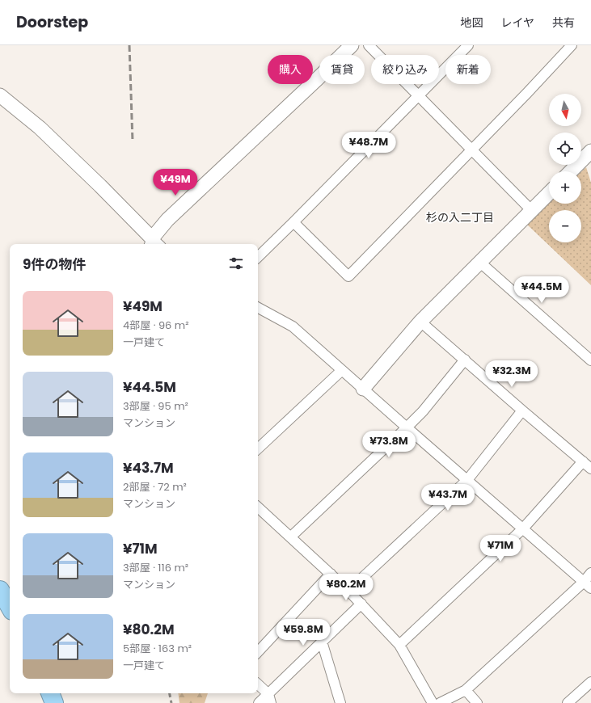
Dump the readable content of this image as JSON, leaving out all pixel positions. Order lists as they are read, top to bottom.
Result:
{
  "districts": ["杉の入二丁目"],
  "north": "bottom",
  "page": {
    "header": "Doorstep",
    "nav": ["地図", "レイヤ", "共有"],
    "chip": [
      "購入",
      "賃貸",
      "絞り込み",
      "新着"
    ],
    "map_buttons": ["+", "−"],
    "price": [
      "¥48.7M",
      "¥49M",
      "¥44.5M",
      "¥32.3M",
      "¥73.8M",
      "¥43.7M",
      "¥71M",
      "¥80.2M",
      "¥59.8M"
    ],
    "heading": "9件の物件",
    "list": [
      {
        "name": "¥49M",
        "note": "4部屋 · 96 m² · 一戸建て"
      },
      {
        "name": "¥44.5M",
        "note": "3部屋 · 95 m² · マンション"
      },
      {
        "name": "¥43.7M",
        "note": "2部屋 · 72 m² · マンション"
      },
      {
        "name": "¥71M",
        "note": "3部屋 · 116 m² · マンション"
      },
      {
        "name": "¥80.2M",
        "note": "5部屋 · 163 m² · 一戸建て"
      }
    ]
  }
}
